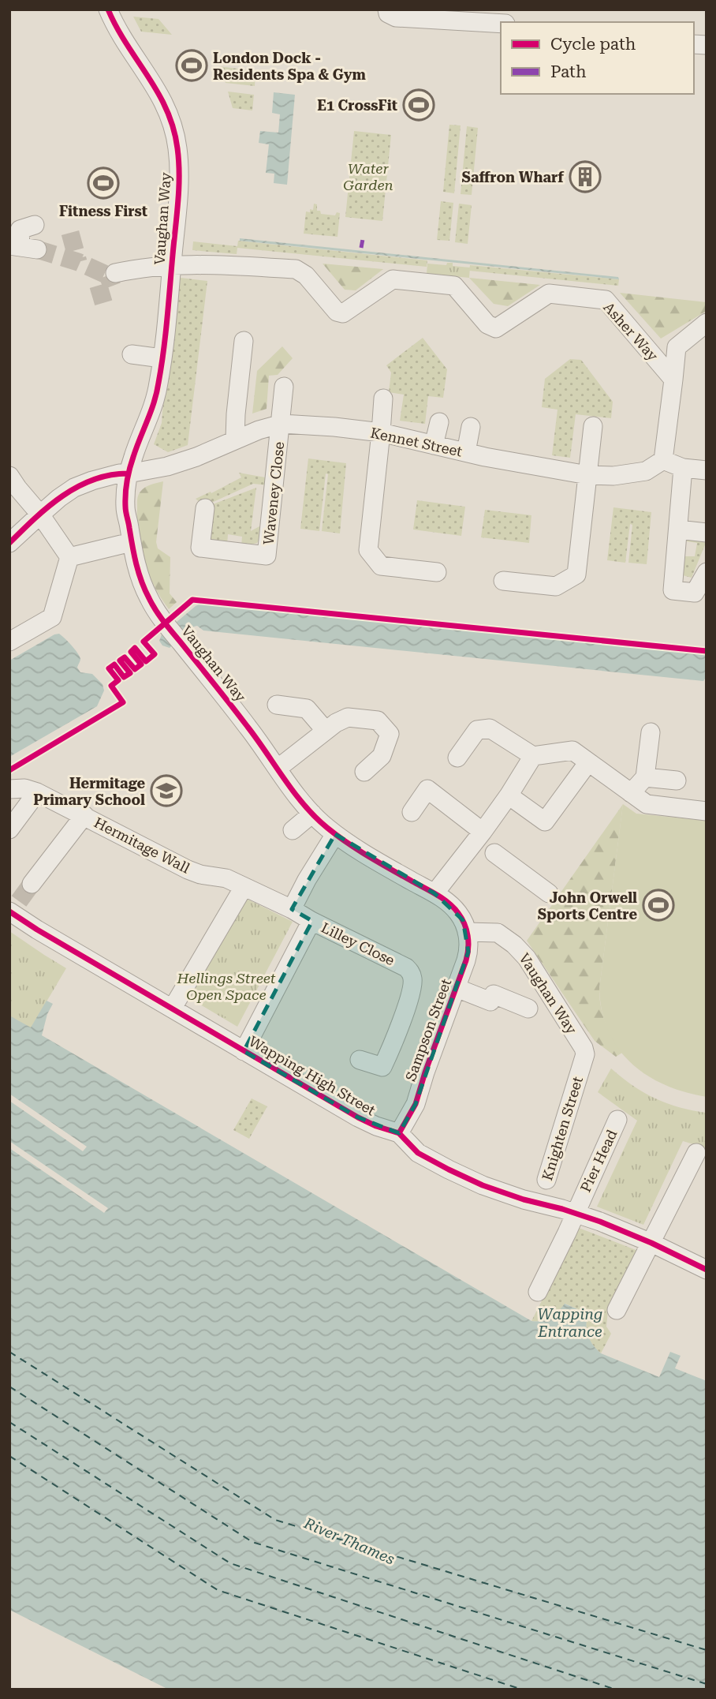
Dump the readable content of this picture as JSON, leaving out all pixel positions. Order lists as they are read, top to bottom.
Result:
{
  "streets": {
    "street": [
      "Vaughan Way",
      "Asher Way",
      "Kennet Street",
      "Waveney Close",
      "Hermitage Wall",
      "Lilley Close",
      "Sampson Street",
      "Wapping High Street",
      "Knighten Street",
      "Pier Head"
    ]
  },
  "crossings": [
    ["Vaughan Way", "Asher Way"],
    ["Vaughan Way", "Kennet Street"],
    ["Vaughan Way", "Sampson Street"],
    ["Vaughan Way", "Knighten Street"],
    ["Kennet Street", "Waveney Close"],
    ["Hermitage Wall", "Lilley Close"],
    ["Lilley Close", "Wapping High Street"],
    ["Sampson Street", "Wapping High Street"],
    ["Wapping High Street", "Knighten Street"],
    ["Wapping High Street", "Pier Head"]
  ],
  "water": ["Wapping Entrance", "River Thames"],
  "parks": ["Water Garden", "Hellings Street Open Space"],
  "places": {
    "sports": [
      "London Dock - Residents Spa & Gym",
      "E1 CrossFit",
      "Fitness First",
      "John Orwell Sports Centre"
    ],
    "building": ["Saffron Wharf"],
    "school or university": ["Hermitage Primary School"]
  },
  "legend": ["Cycle path", "Path"]
}
